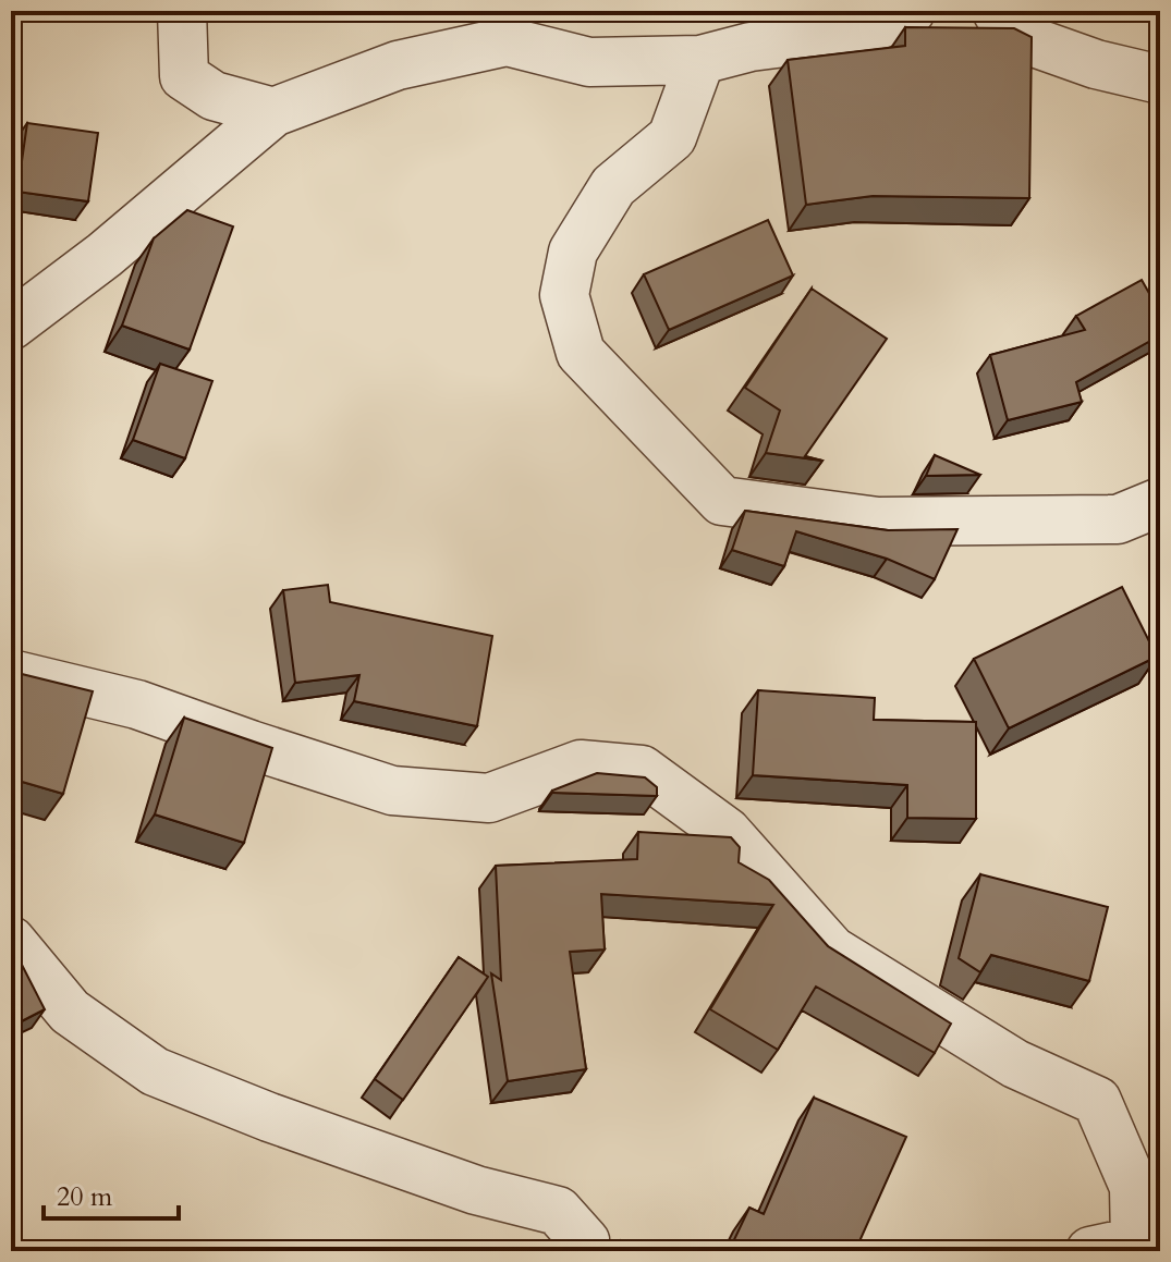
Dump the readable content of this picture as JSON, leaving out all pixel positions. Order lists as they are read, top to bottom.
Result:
{
  "scale_bar": "20 m"
}
